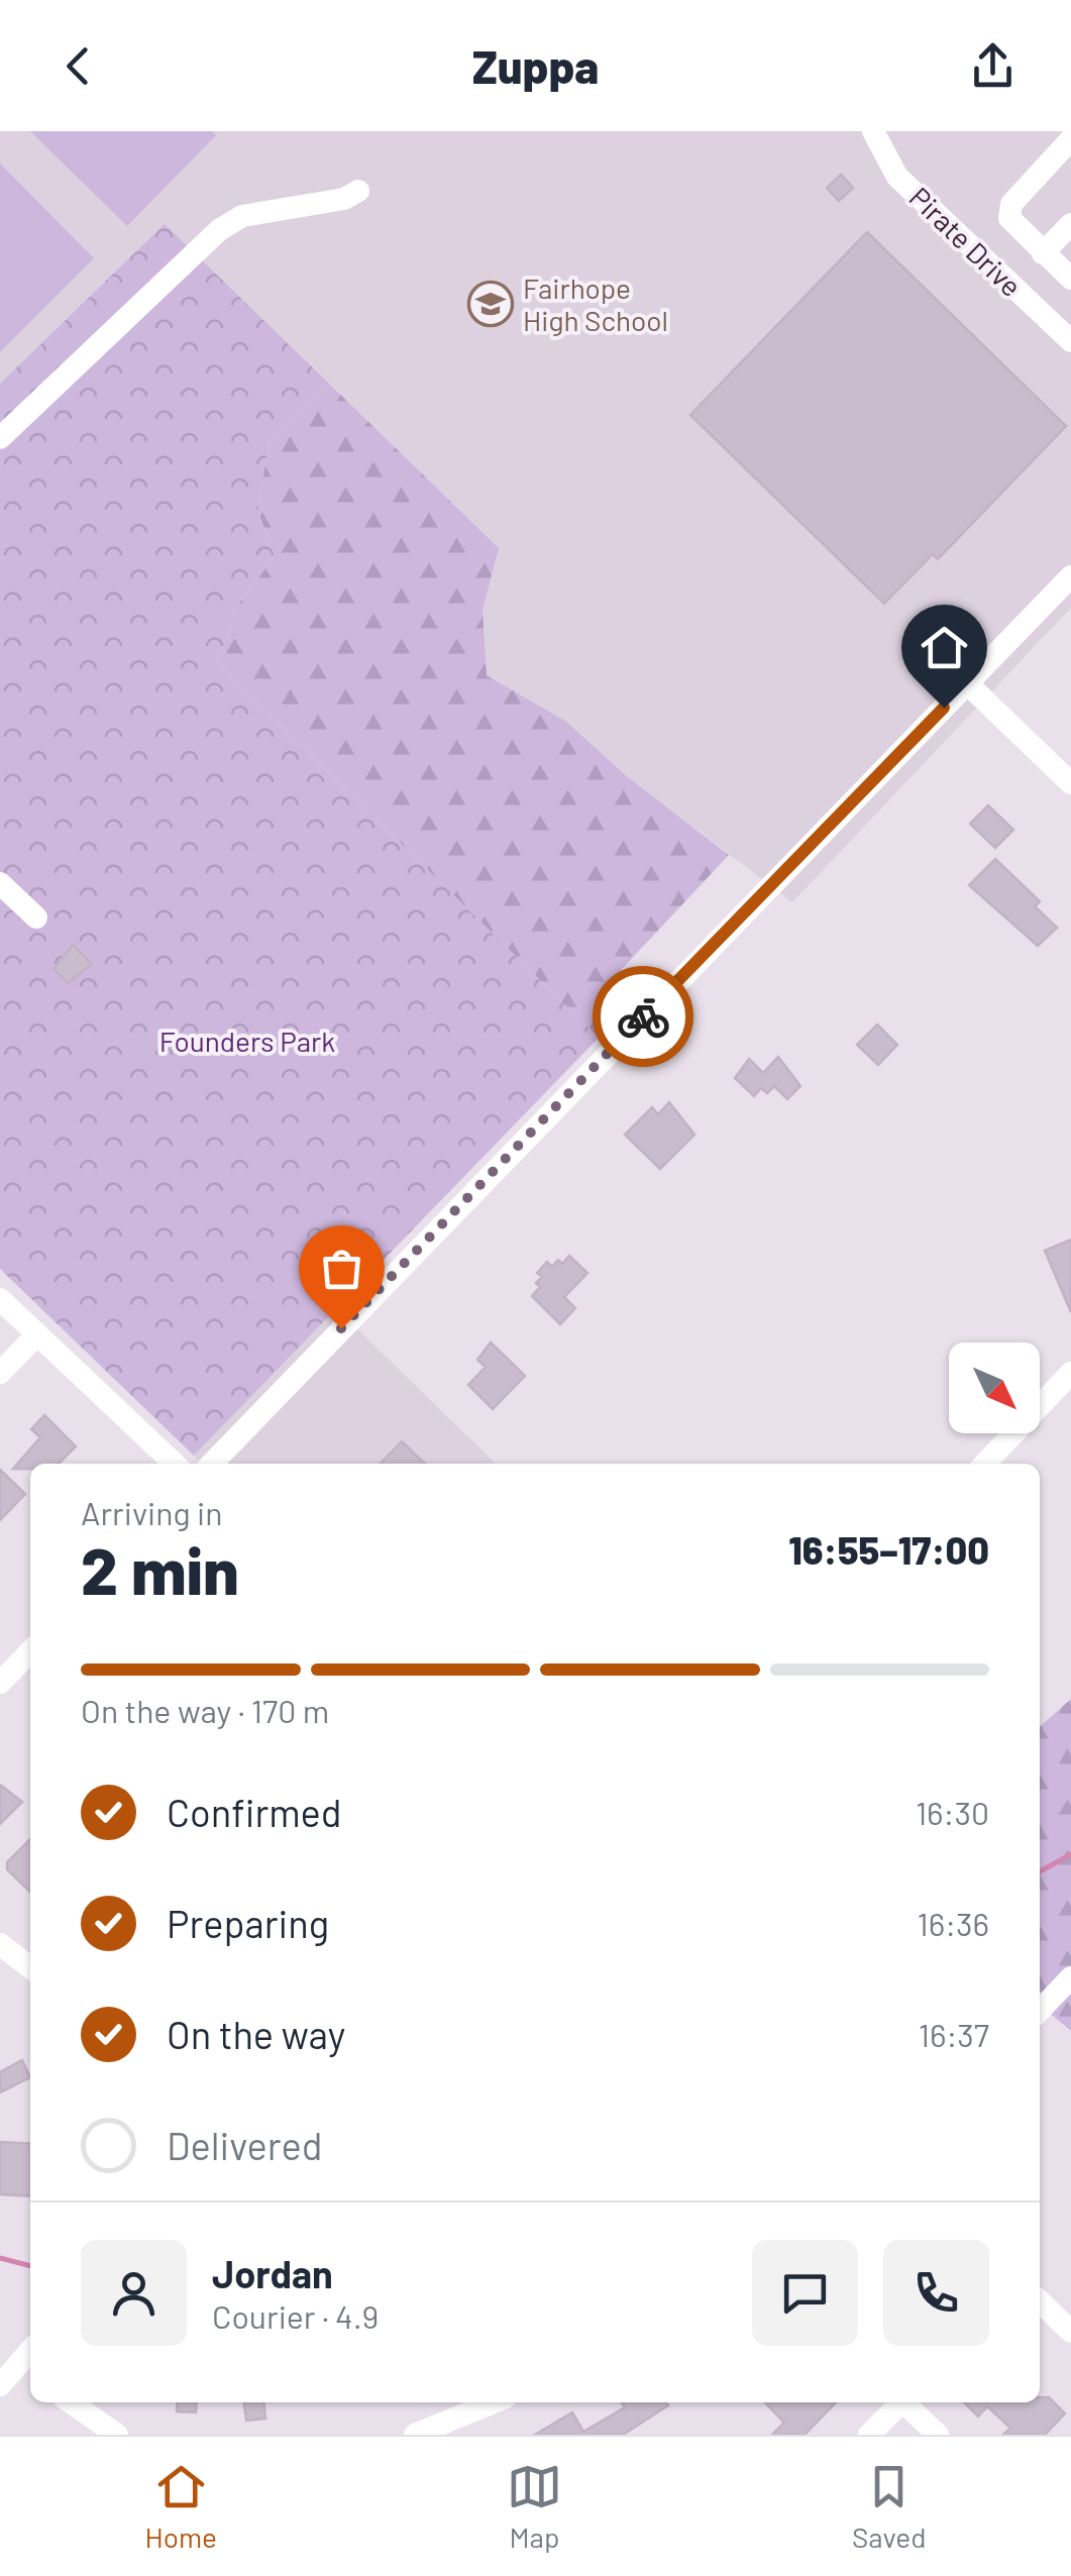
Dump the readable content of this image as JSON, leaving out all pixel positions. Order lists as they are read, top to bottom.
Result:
{
  "streets": {
    "street": ["Pirate Drive"]
  },
  "parks": ["Founders Park"],
  "places": {
    "school or university": ["Fairhope High School"]
  },
  "north": "bottom right",
  "page": {
    "header": "Zuppa",
    "heading": ["2 min", "Arriving in", "16:55–17:00"],
    "panel": ["Jordan", "Courier · 4.9"],
    "bar": "On the way · 170 m",
    "list": [
      ["Confirmed", "16:30"],
      ["Preparing", "16:36"],
      ["On the way", "16:37"],
      "Delivered"
    ],
    "tabs": ["Home", "Map", "Saved"]
  }
}
